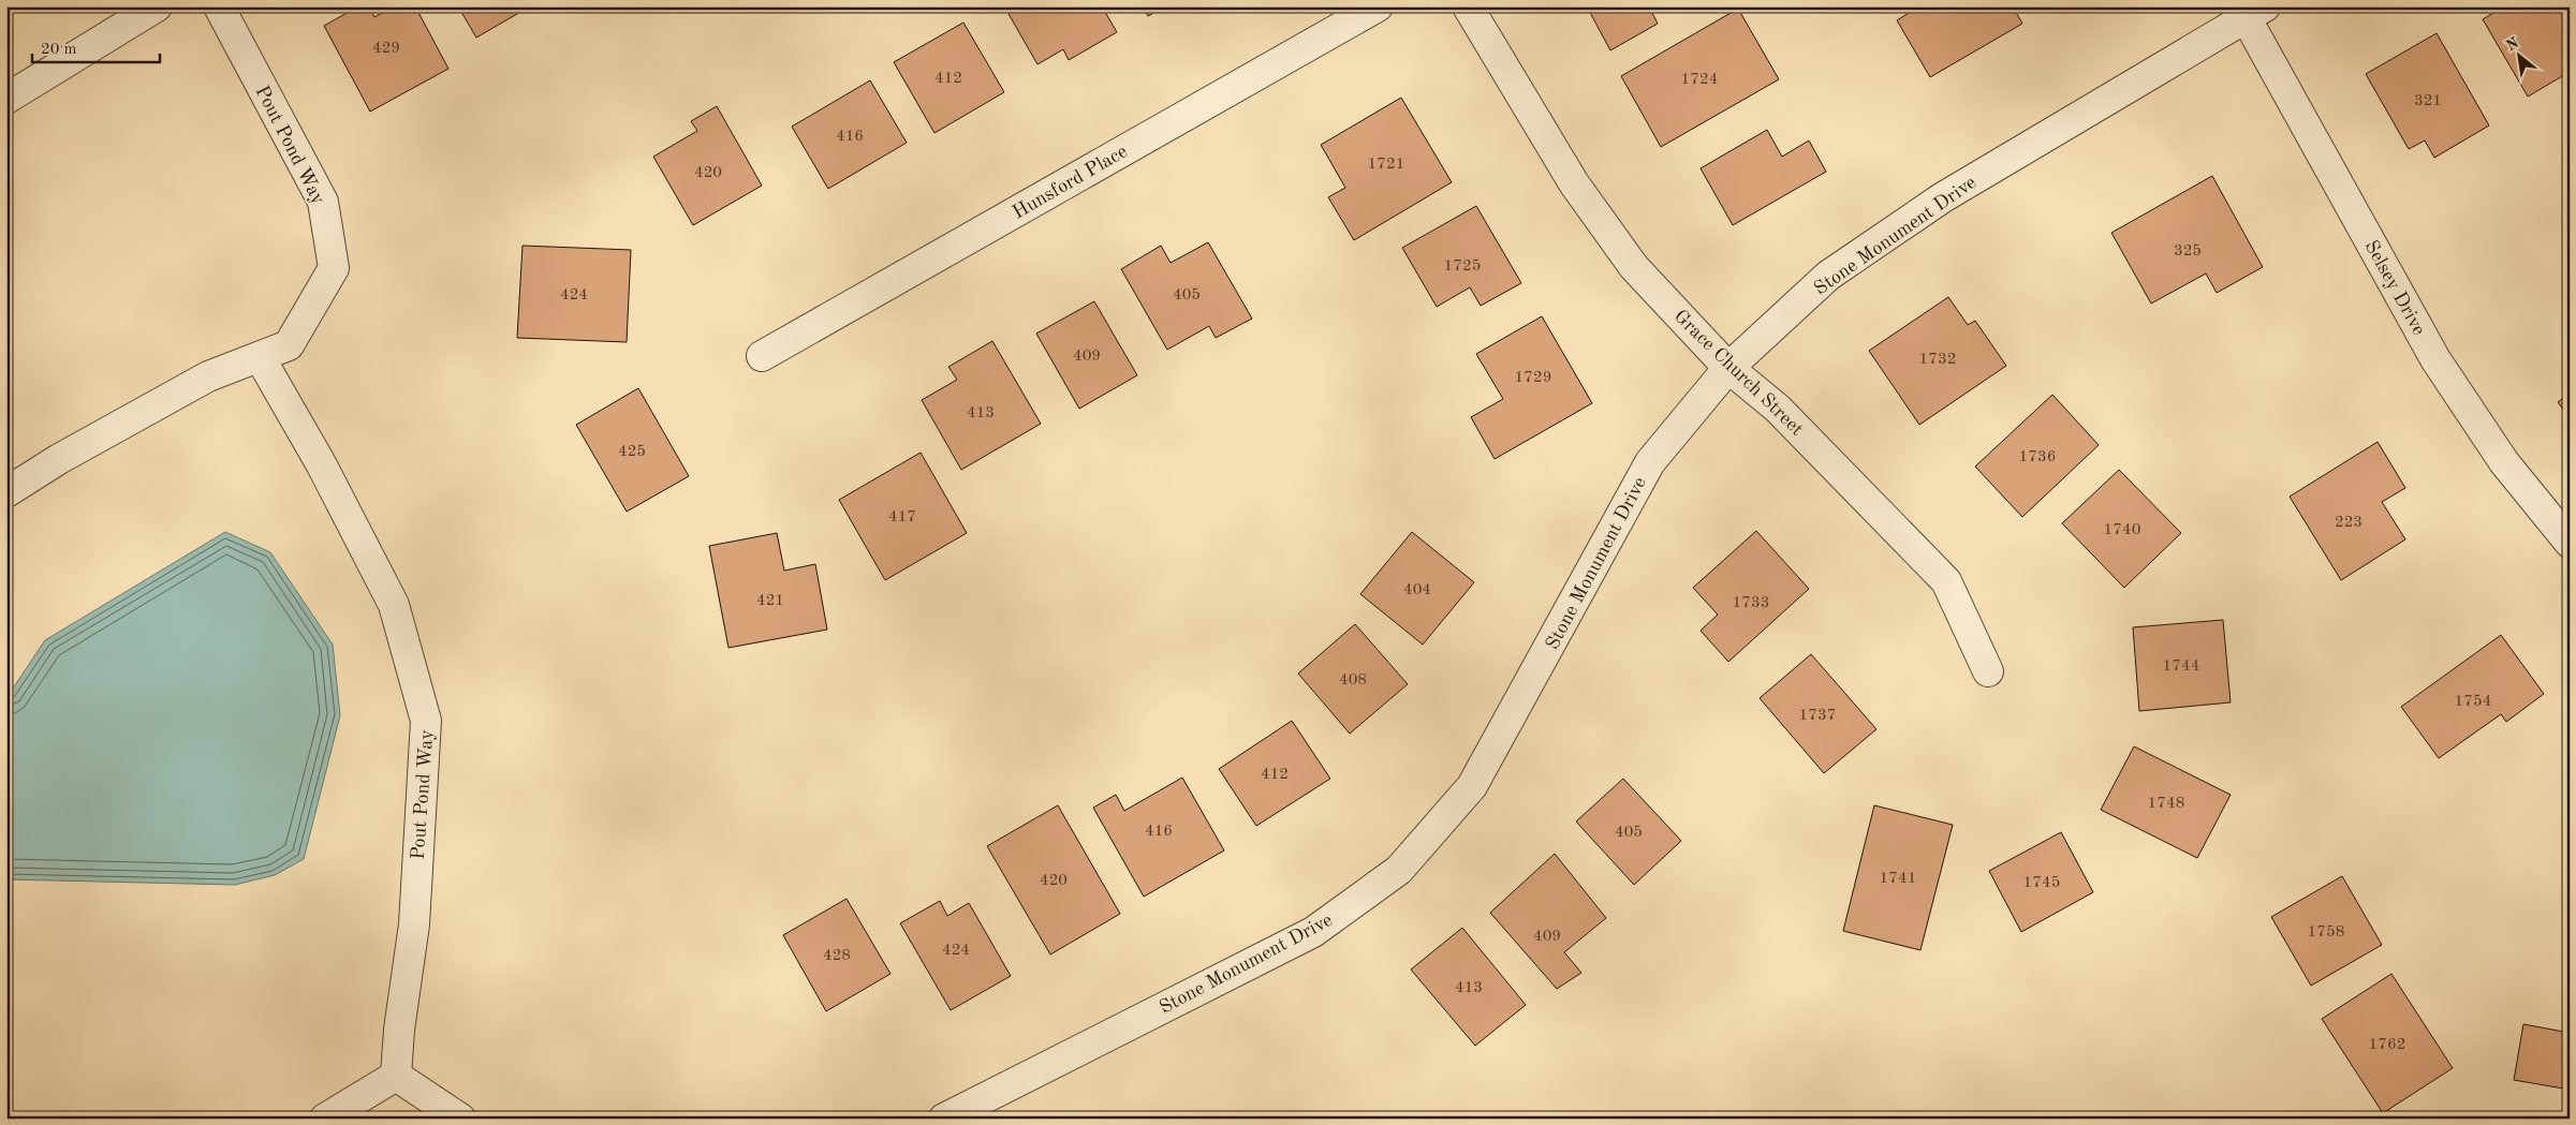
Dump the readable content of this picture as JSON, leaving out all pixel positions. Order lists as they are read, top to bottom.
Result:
{
  "streets": {
    "street": [
      "Pout Pond Way",
      "Hunsford Place",
      "Stone Monument Drive",
      "Selsey Drive",
      "Grace Church Street"
    ]
  },
  "crossings": [
    ["Stone Monument Drive", "Selsey Drive"],
    ["Stone Monument Drive", "Grace Church Street"]
  ],
  "house_numbers": [
    "429",
    "412",
    "1724",
    "321",
    "416",
    "1721",
    "420",
    "325",
    "1725",
    "424",
    "405",
    "409",
    "1732",
    "1729",
    "413",
    "425",
    "1736",
    "417",
    "223",
    "1740",
    "404",
    "421",
    "1733",
    "1744",
    "408",
    "1754",
    "1737",
    "412",
    "1748",
    "416",
    "405",
    "1741",
    "420",
    "1745",
    "1758",
    "409",
    "424",
    "428",
    "413",
    "1762"
  ],
  "scale_bar": "20 m",
  "north": "top left"
}
